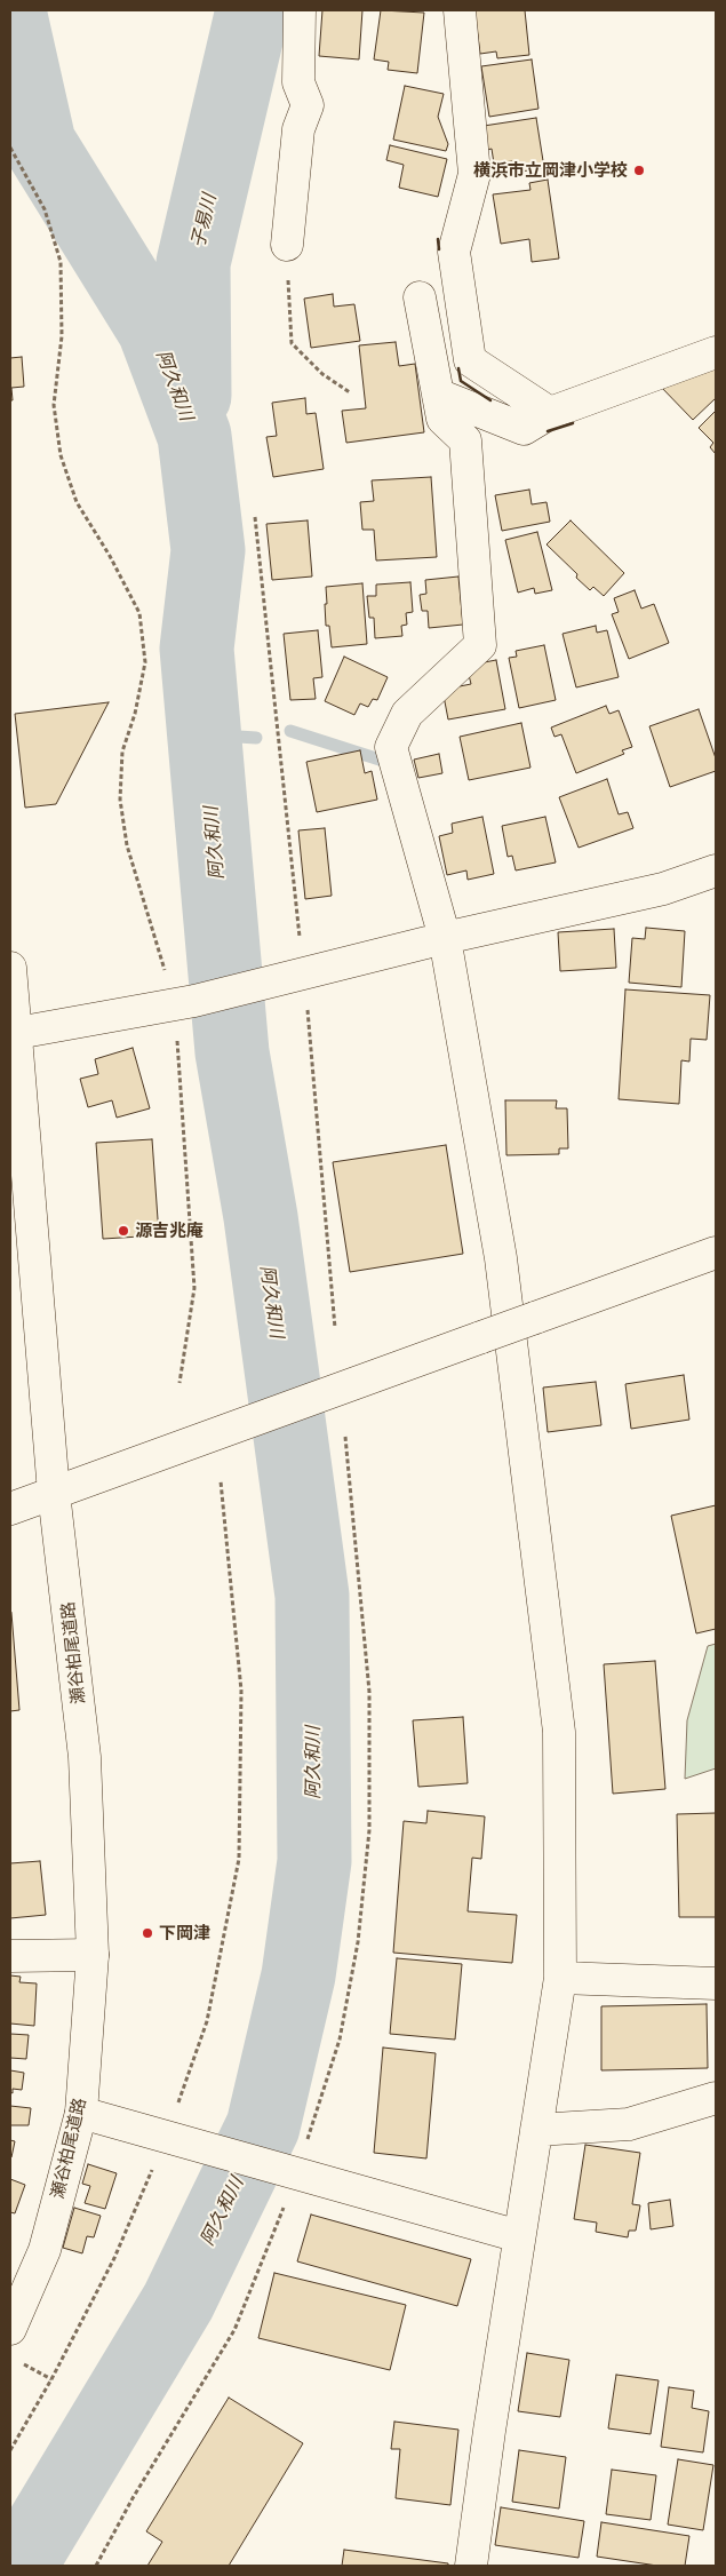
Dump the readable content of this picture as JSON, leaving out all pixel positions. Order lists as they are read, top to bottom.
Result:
{
  "streets": {
    "street": ["瀬谷柏尾道路"]
  },
  "water": ["子易川", "阿久和川"],
  "places": ["横浜市立岡津小学校", "源吉兆庵", "下岡津"]
}
